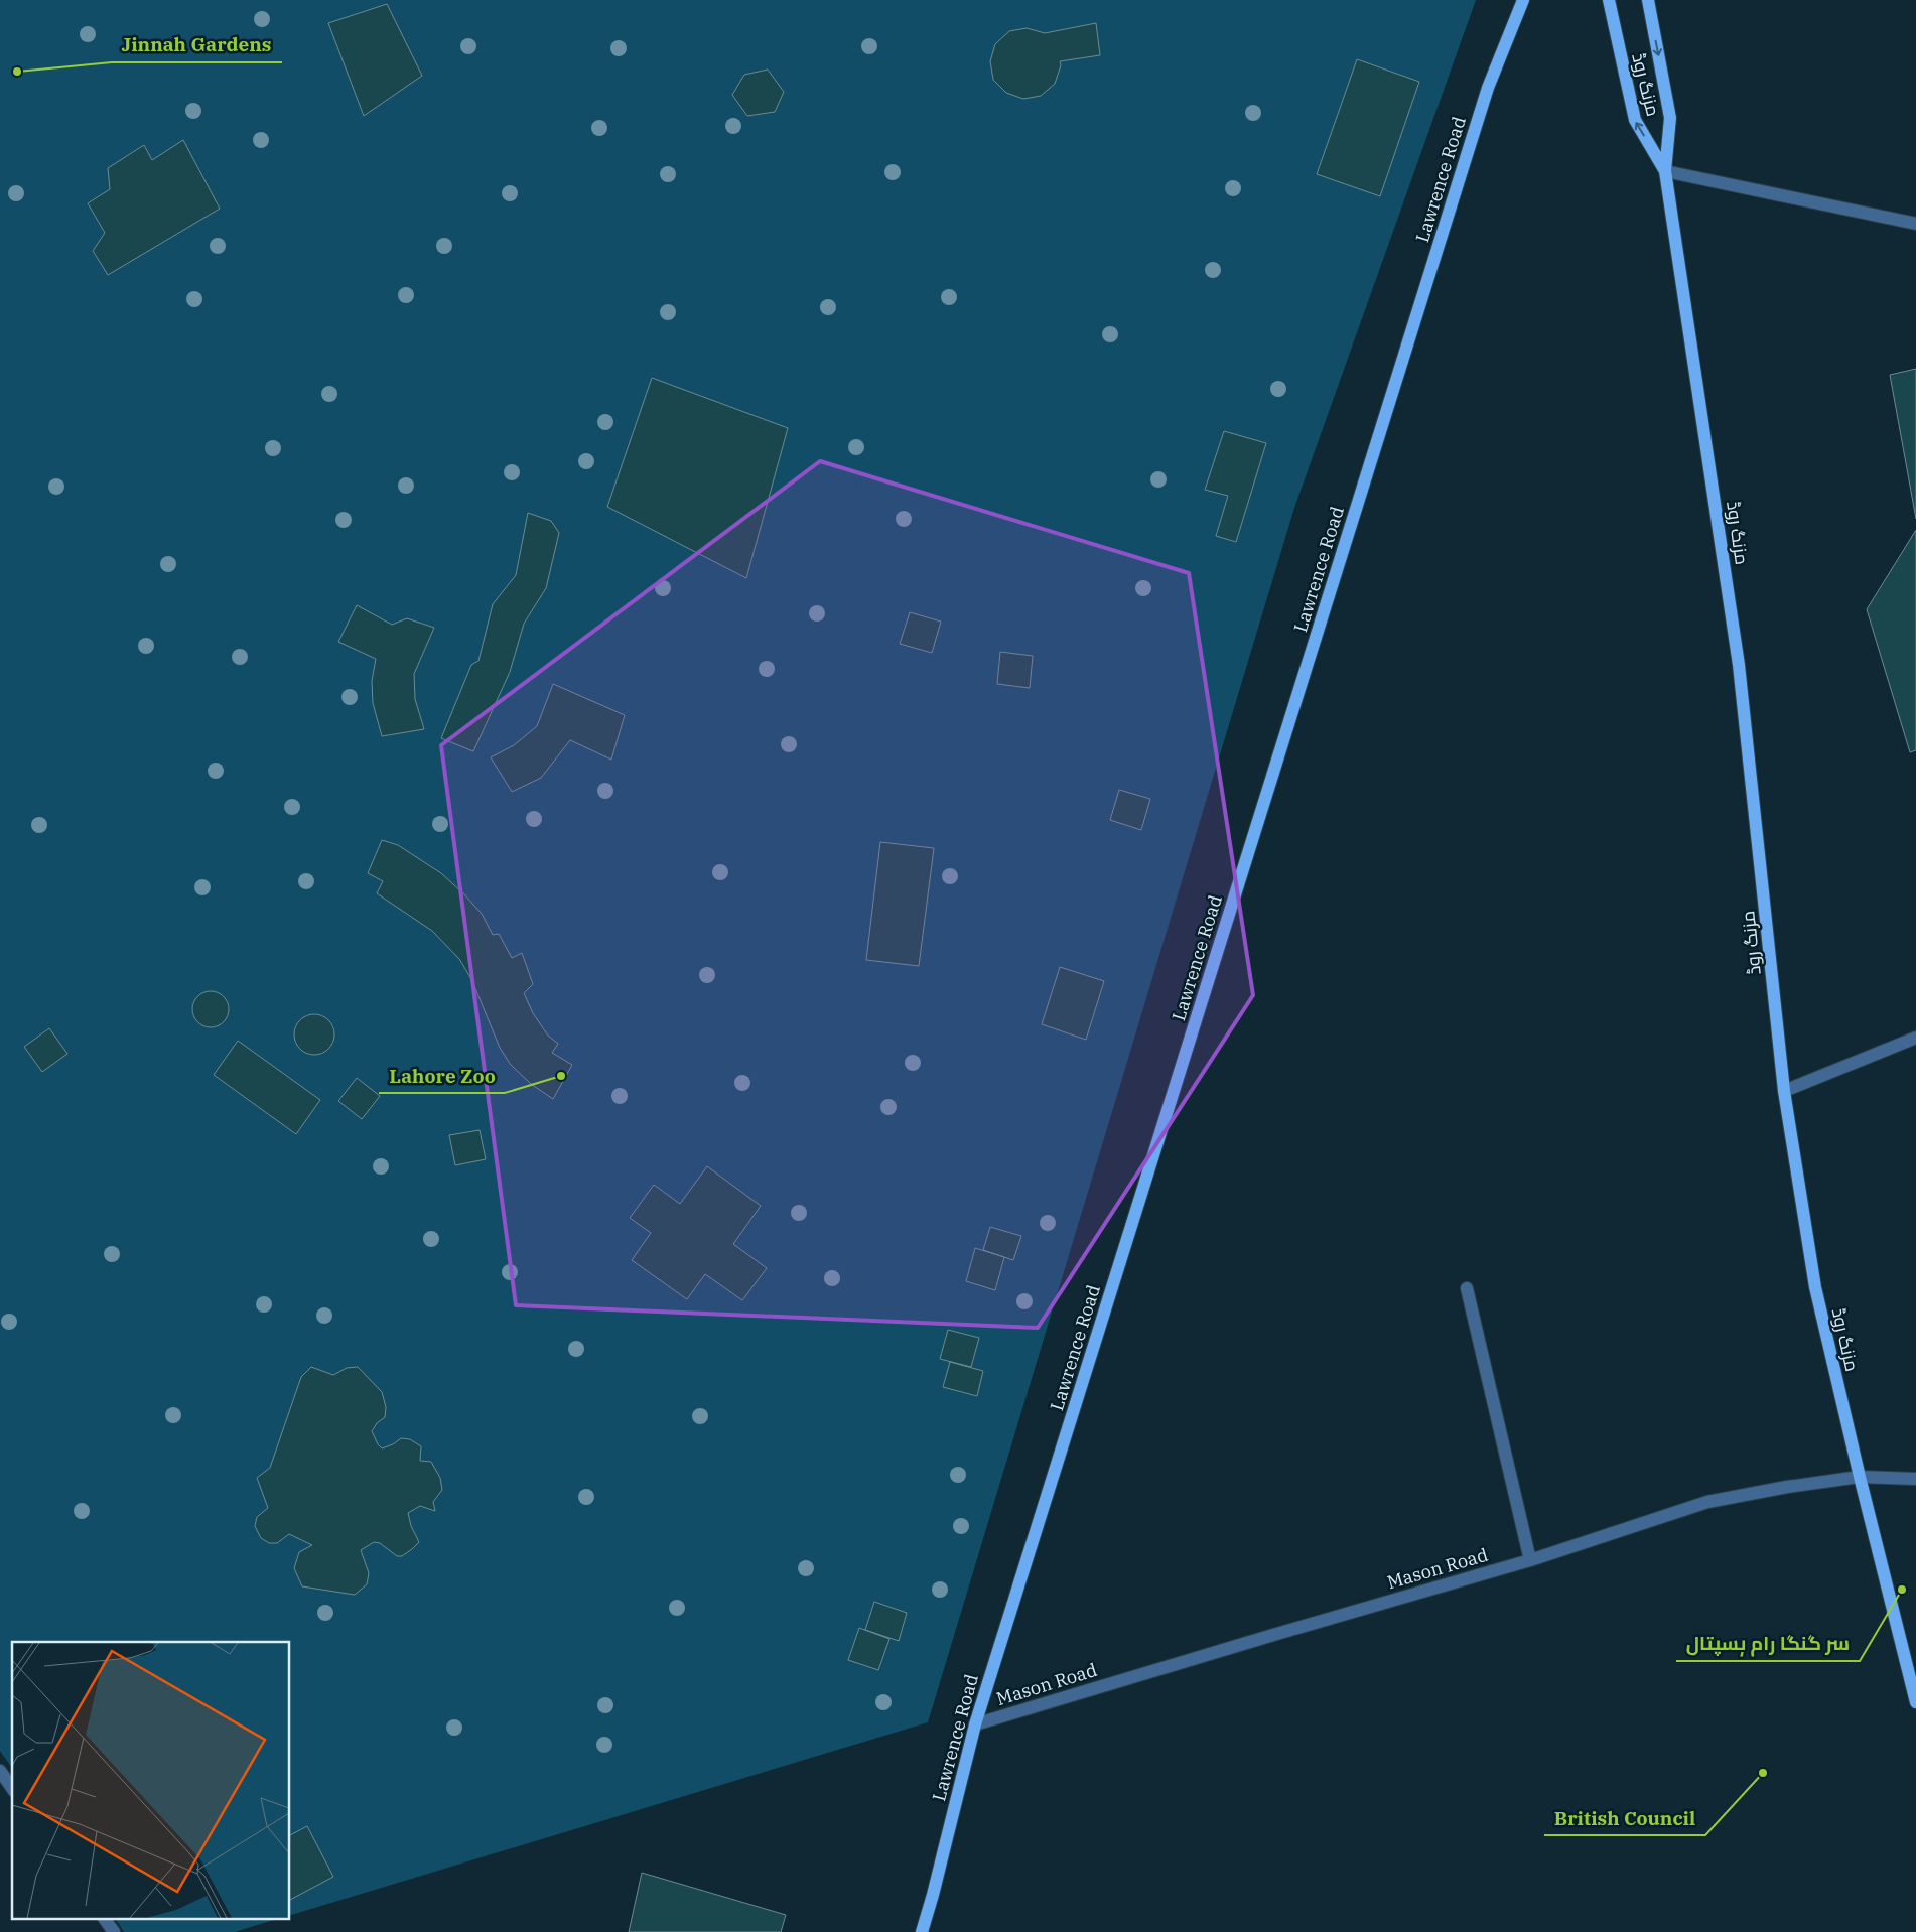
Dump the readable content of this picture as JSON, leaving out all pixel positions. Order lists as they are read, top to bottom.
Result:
{
  "streets": {
    "main road": ["مزنگ روڈ", "Lawrence Road"],
    "street": ["Mason Road"]
  },
  "crossings": [
    ["مزنگ روڈ", "Mason Road"],
    ["Lawrence Road", "Mason Road"]
  ],
  "places": [
    "Jinnah Gardens",
    "Lahore Zoo",
    "سر گنگا رام ہسپتال",
    "British Council"
  ]
}
